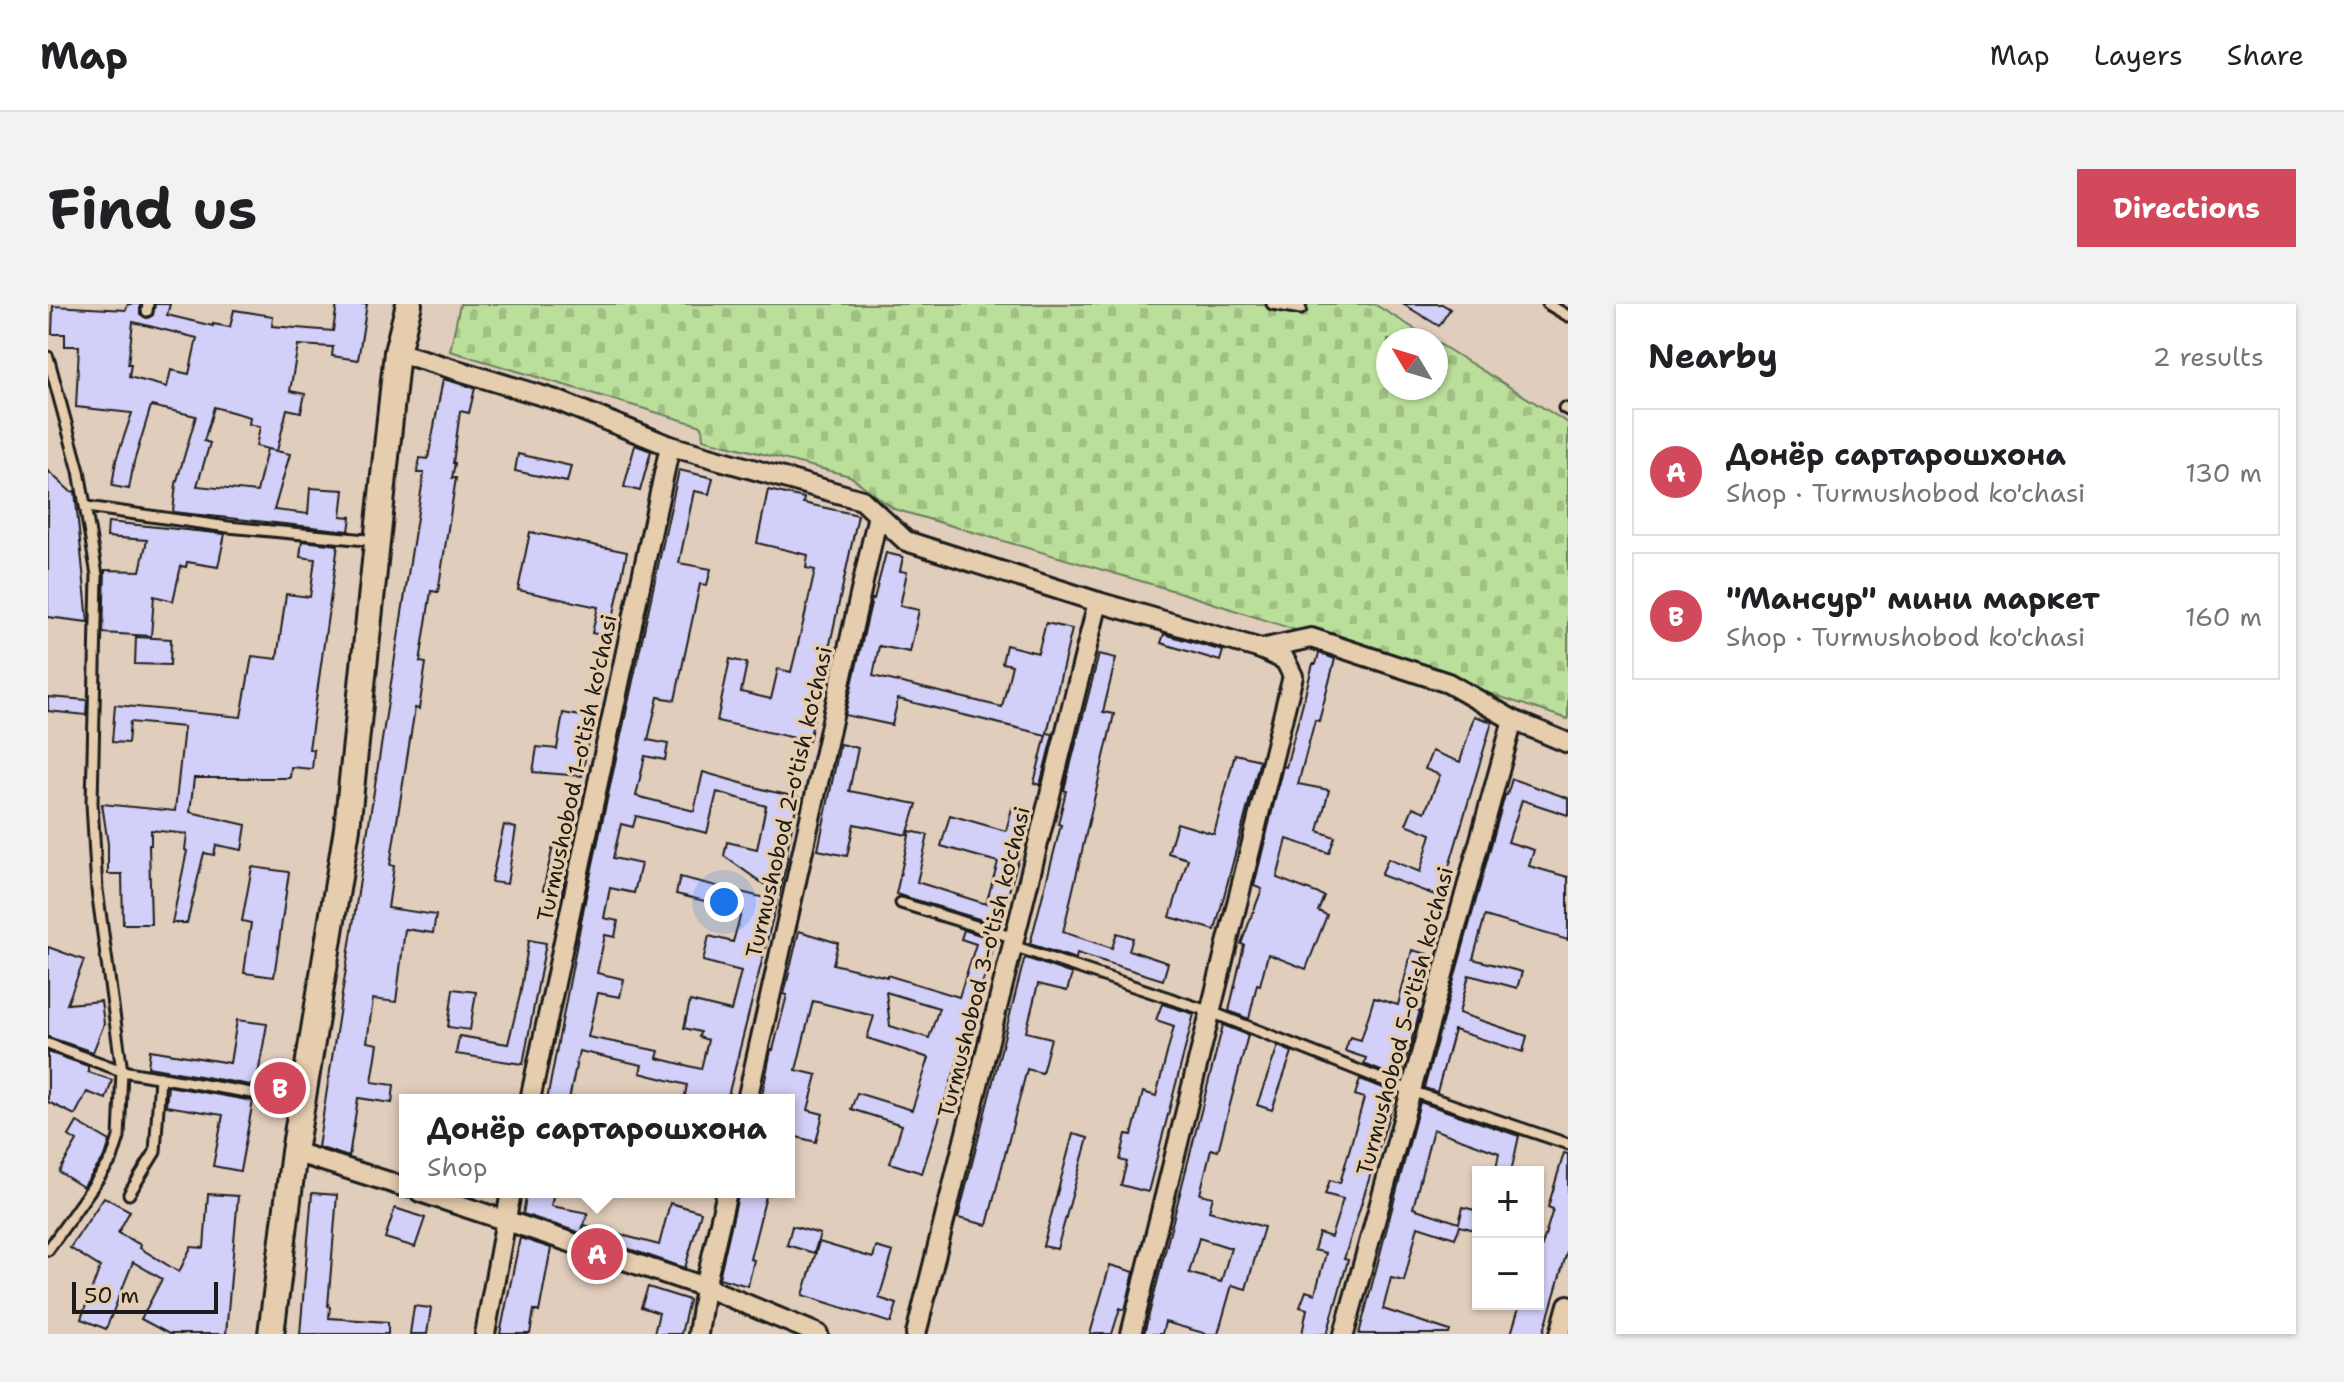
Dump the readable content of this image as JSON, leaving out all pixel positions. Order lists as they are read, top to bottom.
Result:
{
  "streets": {
    "street": [
      "Turmushobod 1-o'tish ko'chasi",
      "Turmushobod 2-o'tish ko'chasi",
      "Turmushobod 3-o'tish ko'chasi",
      "Turmushobod 5-o'tish ko'chasi"
    ]
  },
  "scale_bar": "50 m",
  "north": "top left",
  "page": {
    "header": "Map",
    "nav": ["Map", "Layers", "Share"],
    "buttons": "Directions",
    "title": "Find us",
    "heading": ["Nearby", "2 results"],
    "list": [
      {
        "mark": "A",
        "name": "Донёр сартарошхона",
        "note": "Shop · Turmushobod ko'chasi",
        "value": "130 m"
      },
      {
        "mark": "B",
        "name": "\"Мансур\" мини маркет",
        "note": "Shop · Turmushobod ko'chasi",
        "value": "160 m"
      }
    ],
    "pins": ["B", "A"],
    "popup": ["Донёр сартарошхона", "Shop"],
    "map_buttons": ["+", "−"],
    "scale": "50 m"
  }
}
